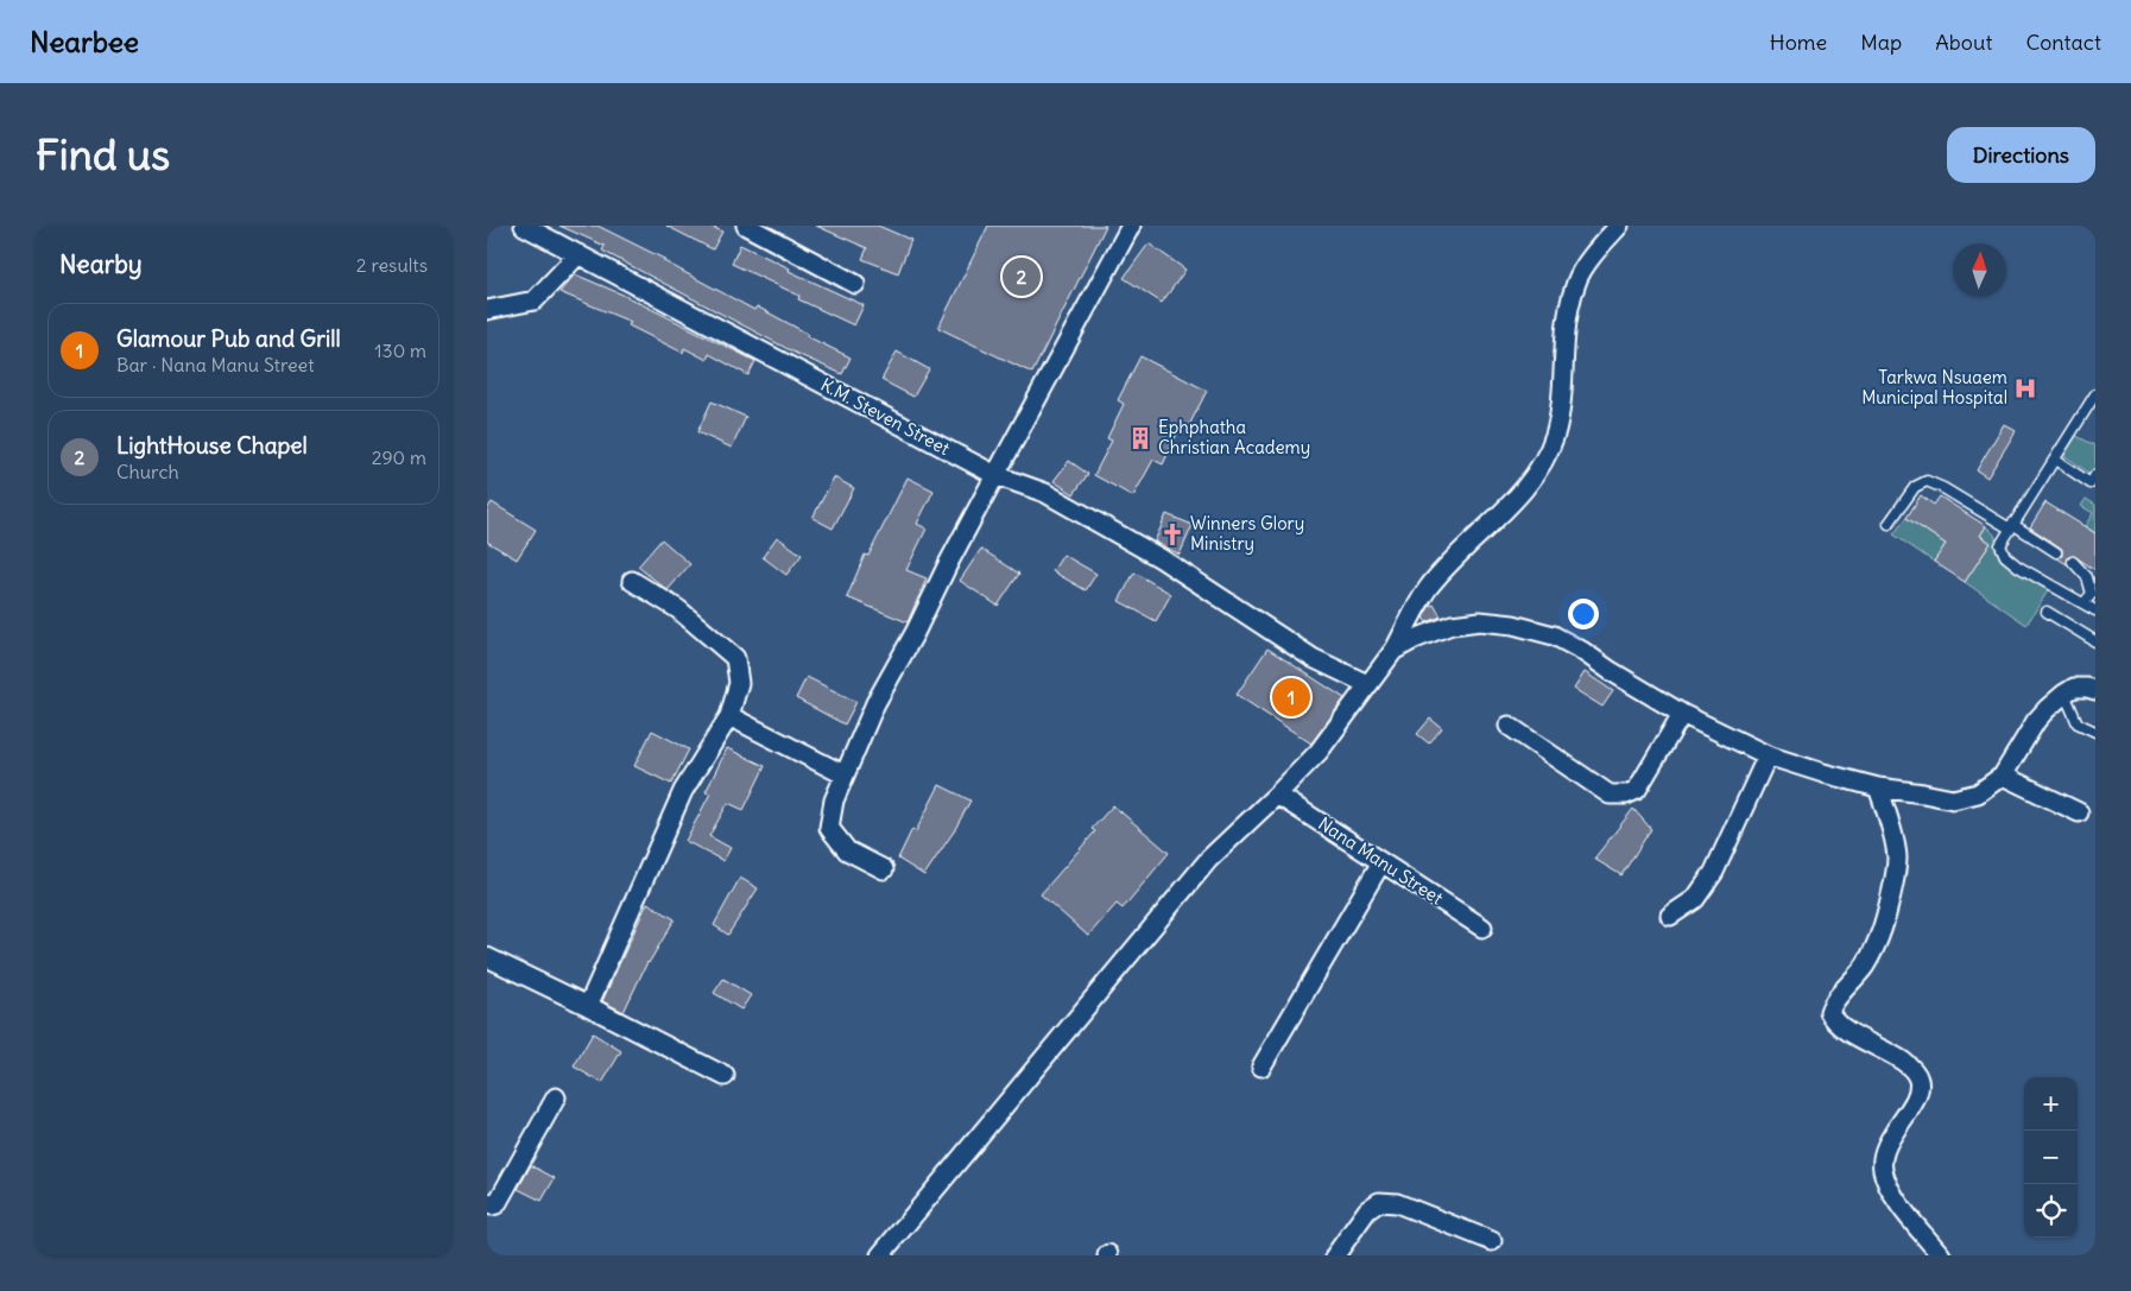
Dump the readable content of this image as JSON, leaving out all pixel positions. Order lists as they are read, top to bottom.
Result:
{
  "streets": {
    "street": ["K.M. Steven Street", "Nana Manu Street"]
  },
  "places": {
    "hospital": ["Tarkwa Nsuaem Municipal Hospital"],
    "building": ["Ephphatha Christian Academy"],
    "church": ["Winners Glory Ministry"]
  },
  "north": "top",
  "page": {
    "header": "Nearbee",
    "nav": [
      "Home",
      "Map",
      "About",
      "Contact"
    ],
    "buttons": "Directions",
    "title": "Find us",
    "heading": ["Nearby", "2 results"],
    "pins": ["2", "1"],
    "list": [
      {
        "mark": "1",
        "name": "Glamour Pub and Grill",
        "note": "Bar · Nana Manu Street",
        "value": "130 m"
      },
      {
        "mark": "2",
        "name": "LightHouse Chapel",
        "note": "Church",
        "value": "290 m"
      }
    ],
    "map_buttons": ["+", "−"]
  }
}
